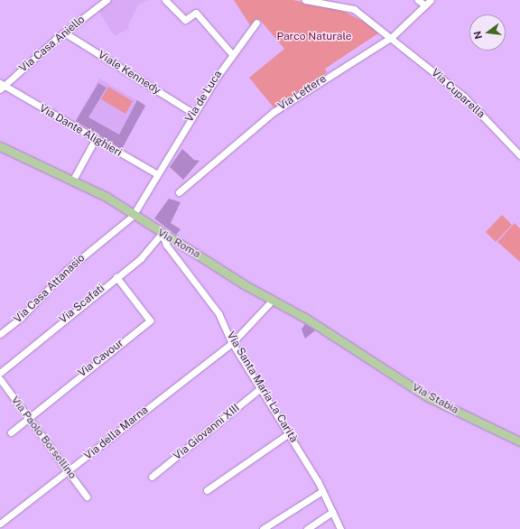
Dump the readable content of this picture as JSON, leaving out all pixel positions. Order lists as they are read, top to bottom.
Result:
{
  "streets": {
    "main road": ["Via Roma", "Via Stabia"],
    "street": [
      "Via Casa Aniello",
      "Viale Kennedy",
      "Via Lettere",
      "Via Cuparella",
      "Via de Luca",
      "Via Dante Alighieri",
      "Via Casa Attanasio",
      "Via Scafati",
      "Via Cavour",
      "Via Santa Maria La Carità",
      "Via Giovanni XIII",
      "Via della Marna",
      "Via Paolo Borsellino"
    ]
  },
  "crossings": [
    ["Via Casa Aniello", "Viale Kennedy"],
    ["Via Casa Aniello", "Via Dante Alighieri"],
    ["Viale Kennedy", "Via de Luca"],
    ["Via Lettere", "Via Cuparella"],
    ["Via de Luca", "Via Dante Alighieri"],
    ["Via de Luca", "Via Roma"],
    ["Via de Luca", "Via Casa Attanasio"],
    ["Via Roma", "Via Casa Attanasio"],
    ["Via Roma", "Via Scafati"],
    ["Via Roma", "Via Santa Maria La Carità"],
    ["Via Roma", "Via Stabia"],
    ["Via Roma", "Via della Marna"],
    ["Via Scafati", "Via Cavour"],
    ["Via Scafati", "Via Santa Maria La Carità"],
    ["Via Cavour", "Via Paolo Borsellino"],
    ["Via Santa Maria La Carità", "Via Giovanni XIII"],
    ["Via Santa Maria La Carità", "Via della Marna"],
    ["Via della Marna", "Via Paolo Borsellino"]
  ],
  "parks": ["Parco Naturale"],
  "north": "left"
}
